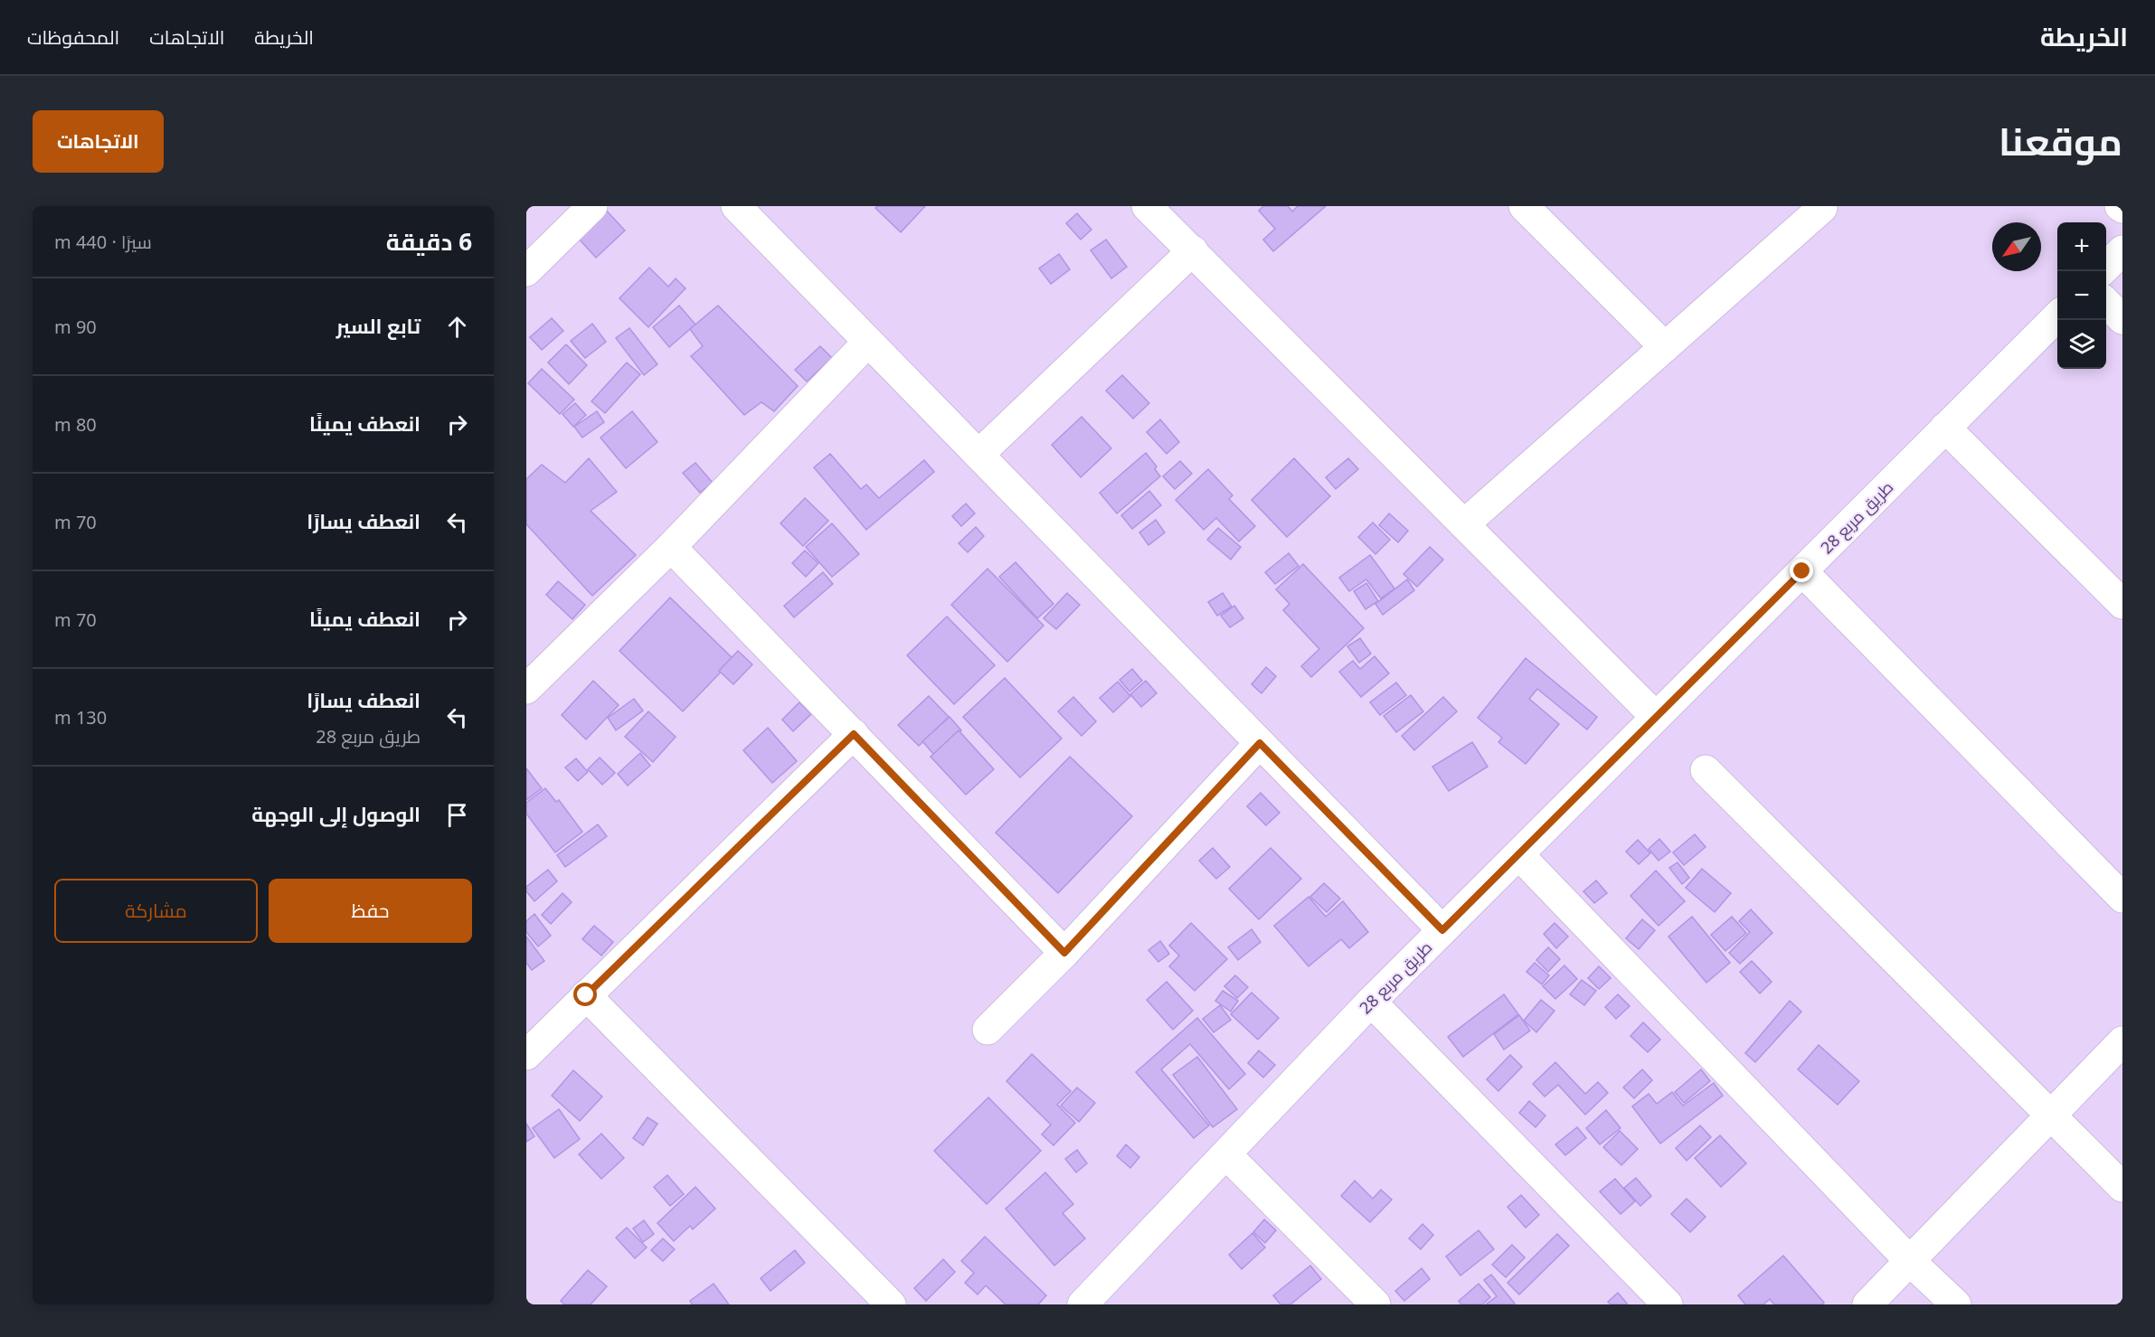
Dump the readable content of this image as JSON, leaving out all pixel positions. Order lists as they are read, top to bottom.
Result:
{
  "streets": {
    "street": ["طريق مربع 28"]
  },
  "north": "bottom left",
  "page": {
    "header": "الخريطة",
    "nav": ["الخريطة", "الاتجاهات", "المحفوظات"],
    "title": "موقعنا",
    "buttons": [
      "الاتجاهات",
      ["حفظ", "مشاركة"]
    ],
    "heading": ["6 دقيقة", "سيرًا · 440 m"],
    "map_buttons": ["+", "−"],
    "list": [
      ["تابع السير", "90 m"],
      ["انعطف يمينًا", "80 m"],
      ["انعطف يسارًا", "70 m"],
      ["انعطف يمينًا", "70 m"],
      ["انعطف يسارًا", "طريق مربع 28", "130 m"],
      "الوصول إلى الوجهة"
    ]
  }
}
